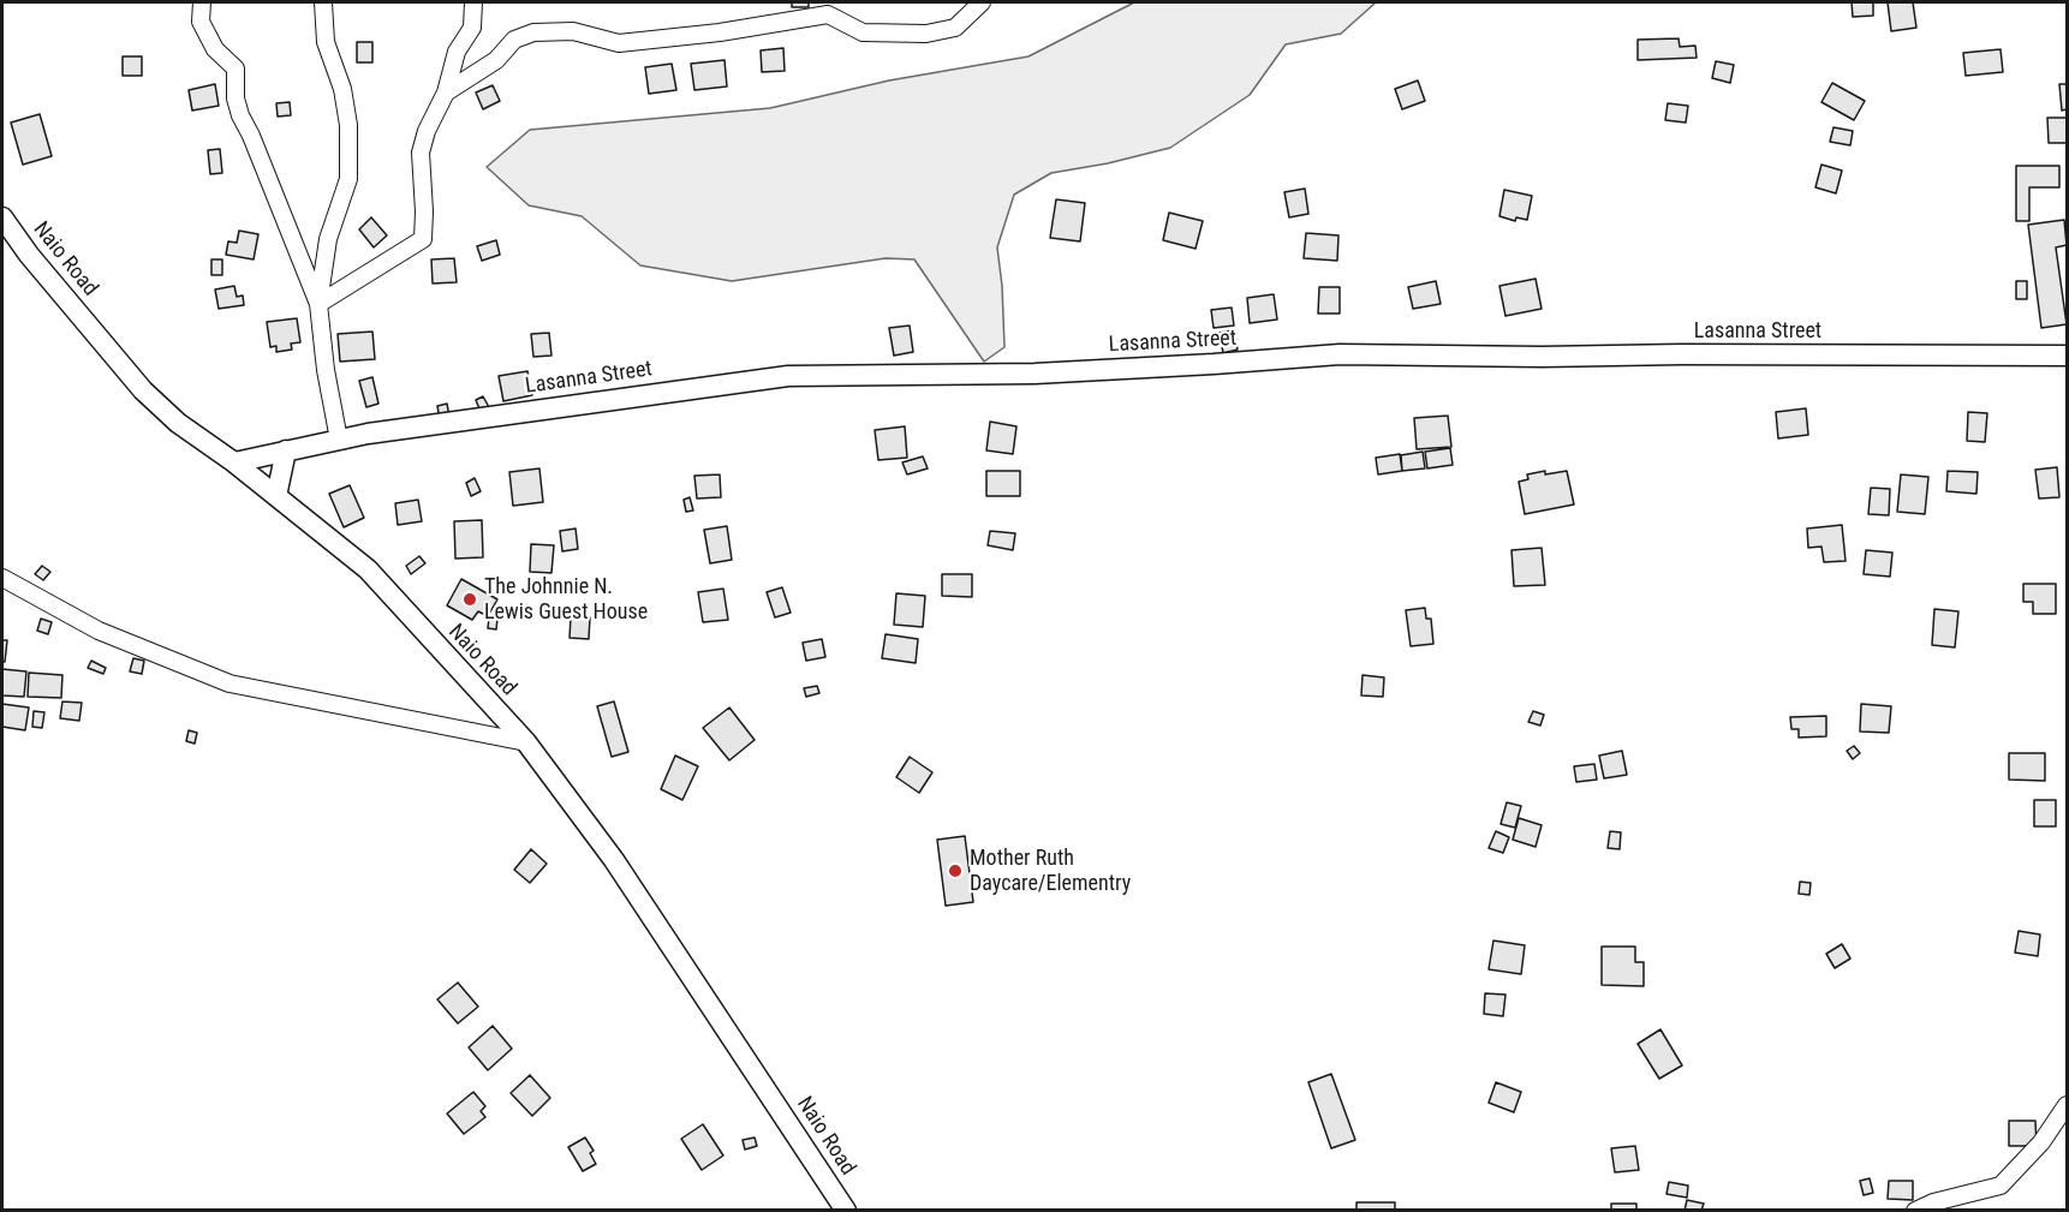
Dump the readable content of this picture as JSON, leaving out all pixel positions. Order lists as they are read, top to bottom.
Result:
{
  "streets": {
    "street": ["Naio Road", "Lasanna Street"]
  },
  "crossings": [
    ["Naio Road", "Lasanna Street"]
  ],
  "places": ["The Johnnie N. Lewis Guest House", "Mother Ruth Daycare/Elementry"]
}
